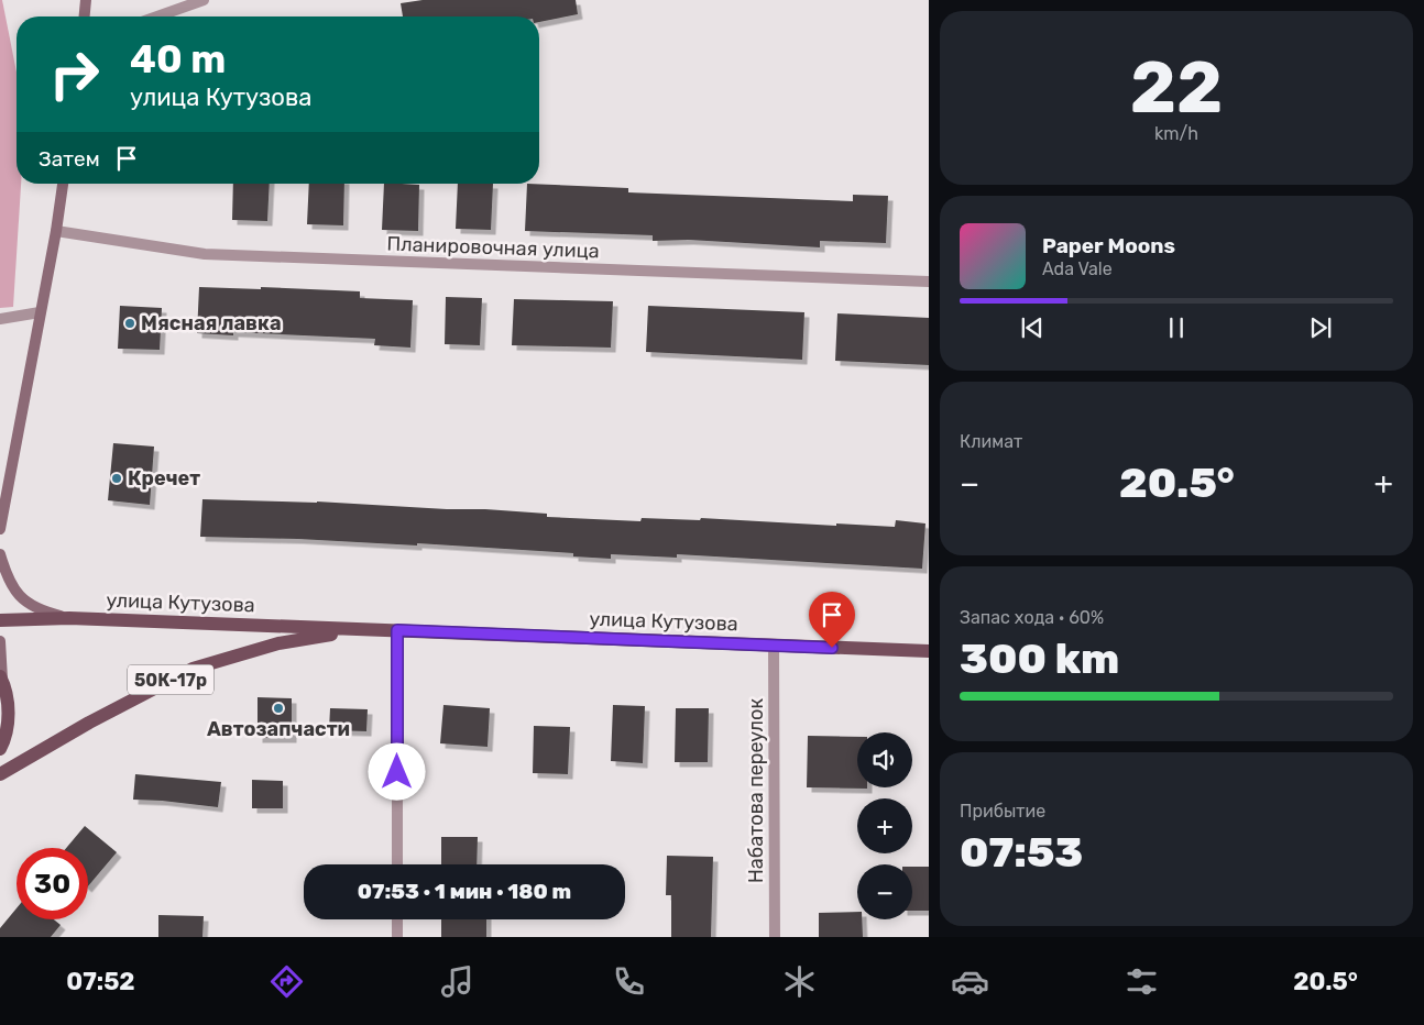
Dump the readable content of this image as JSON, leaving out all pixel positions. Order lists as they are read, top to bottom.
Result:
{
  "streets": {
    "main road": ["улица Кутузова", "50К-17р"],
    "street": ["Планировочная улица", "Набатова переулок"]
  },
  "crossings": [
    ["улица Кутузова", "Набатова переулок"]
  ],
  "places": ["Мясная лавка", "Кречет", "Автозапчасти"],
  "page": {
    "tile": [
      ["22", "km/h"],
      "Климат",
      ["Запас хода · 60%", "300 km"],
      ["Прибытие", "07:53"]
    ],
    "turn": ["40 m", "улица Кутузова"],
    "then": "Затем",
    "song": ["Paper Moons", "Ada Vale"],
    "heat": ["−", "20.5°", "+"],
    "map_buttons": ["+", "−"],
    "limit": "30",
    "trip": "07:53 · 1 мин · 180 m",
    "tabs": ["07:52", "20.5°"]
  }
}
